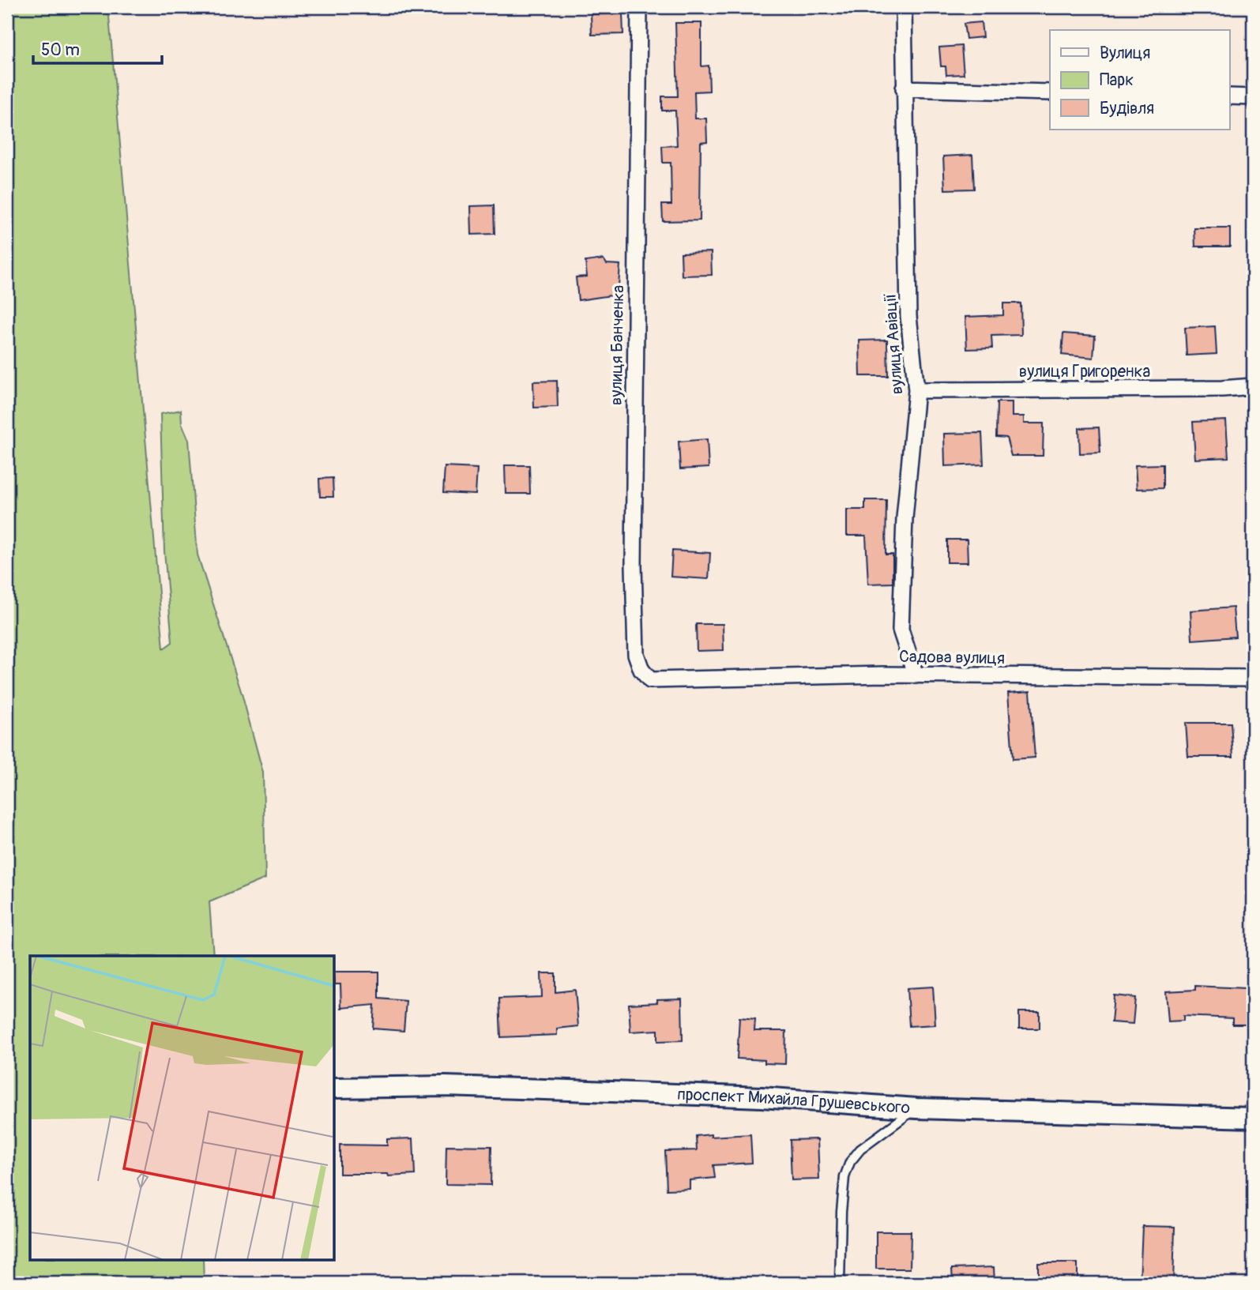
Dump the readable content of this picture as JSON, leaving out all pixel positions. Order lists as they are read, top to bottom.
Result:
{
  "streets": {
    "street": [
      "вулиця Авіації",
      "вулиця Банченка",
      "вулиця Григоренка",
      "Садова вулиця",
      "проспект Михайла Грушевського"
    ]
  },
  "crossings": [
    ["вулиця Авіації", "вулиця Григоренка"],
    ["вулиця Авіації", "Садова вулиця"],
    ["вулиця Банченка", "Садова вулиця"]
  ],
  "legend": ["Вулиця", "Парк", "Будівля"],
  "scale_bar": "50 m"
}
